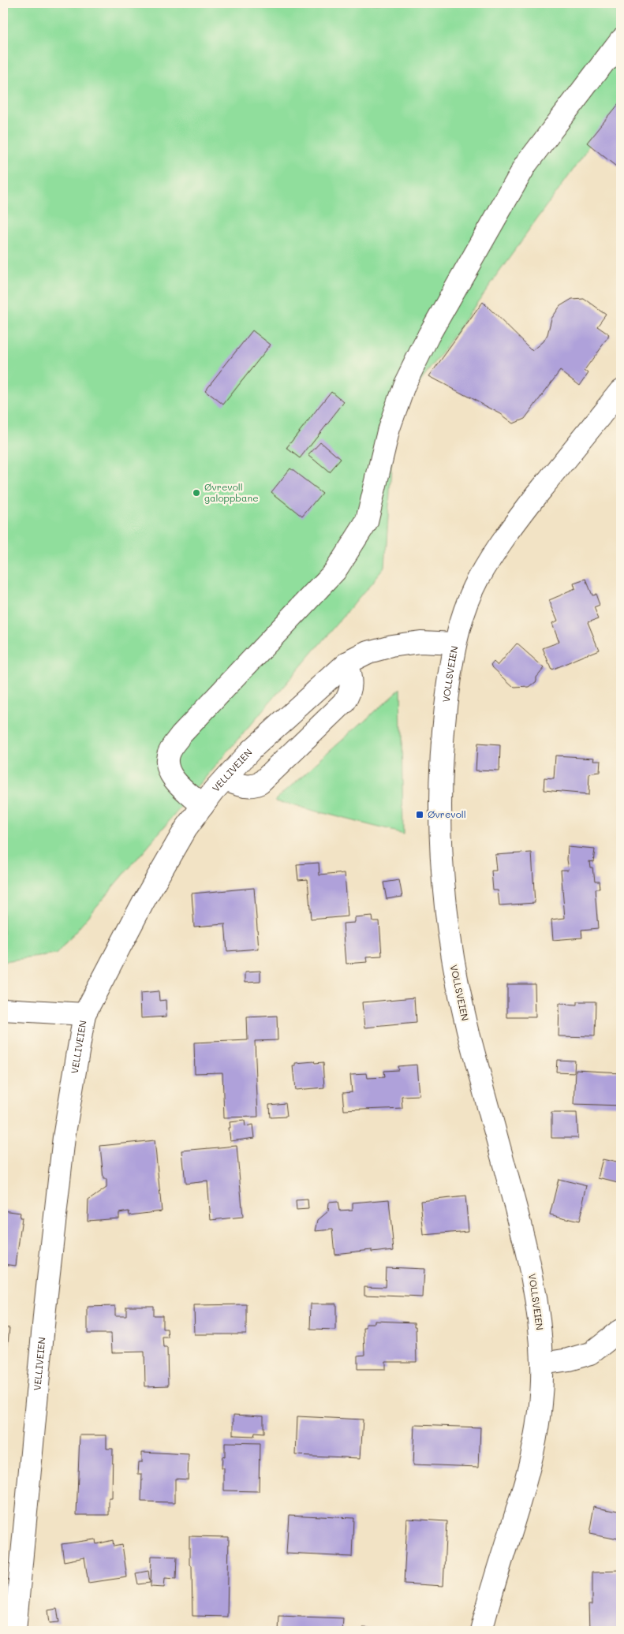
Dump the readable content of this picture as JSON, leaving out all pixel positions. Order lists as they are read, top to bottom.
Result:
{
  "streets": {
    "street": ["VOLLSVEIEN", "VELLIVEIEN"]
  },
  "crossings": [
    ["VOLLSVEIEN", "VELLIVEIEN"]
  ],
  "places": {
    "other": ["Øvrevoll galoppbane"],
    "transit": ["Øvrevoll"]
  }
}
